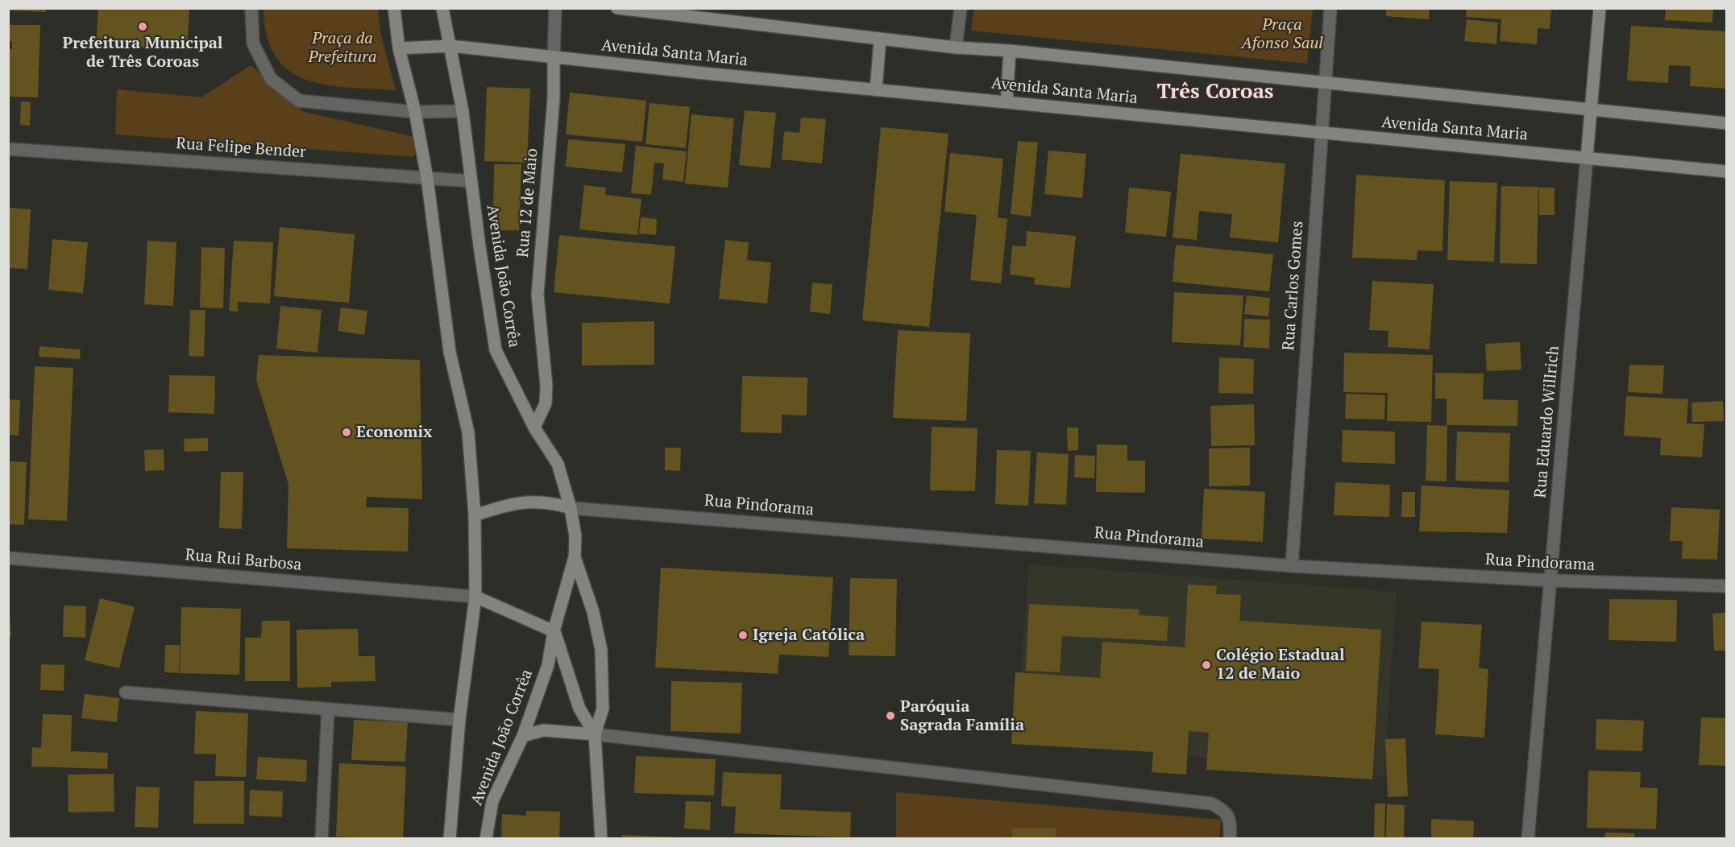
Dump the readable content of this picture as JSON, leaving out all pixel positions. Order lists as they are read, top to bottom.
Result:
{
  "streets": {
    "main road": [
      "Avenida Santa Maria",
      "Rua 12 de Maio",
      "Avenida João Corrêa",
      "Rua Eduardo Willrich"
    ],
    "street": [
      "Rua Felipe Bender",
      "Rua Carlos Gomes",
      "Rua Pindorama",
      "Rua Rui Barbosa"
    ]
  },
  "crossings": [
    ["Avenida Santa Maria", "Rua 12 de Maio"],
    ["Avenida Santa Maria", "Avenida João Corrêa"],
    ["Avenida Santa Maria", "Rua Carlos Gomes"],
    ["Avenida Santa Maria", "Rua Eduardo Willrich"],
    ["Rua Felipe Bender", "Avenida João Corrêa"],
    ["Rua 12 de Maio", "Avenida João Corrêa"],
    ["Avenida João Corrêa", "Rua Pindorama"],
    ["Avenida João Corrêa", "Rua Rui Barbosa"],
    ["Rua Carlos Gomes", "Rua Pindorama"],
    ["Rua Eduardo Willrich", "Rua Pindorama"]
  ],
  "districts": ["Três Coroas"],
  "parks": ["Praça Afonso Saul", "Praça da Prefeitura"],
  "places": [
    "Prefeitura Municipal de Três Coroas",
    "Economix",
    "Igreja Católica",
    "Colégio Estadual 12 de Maio",
    "Paróquia Sagrada Família"
  ]
}
